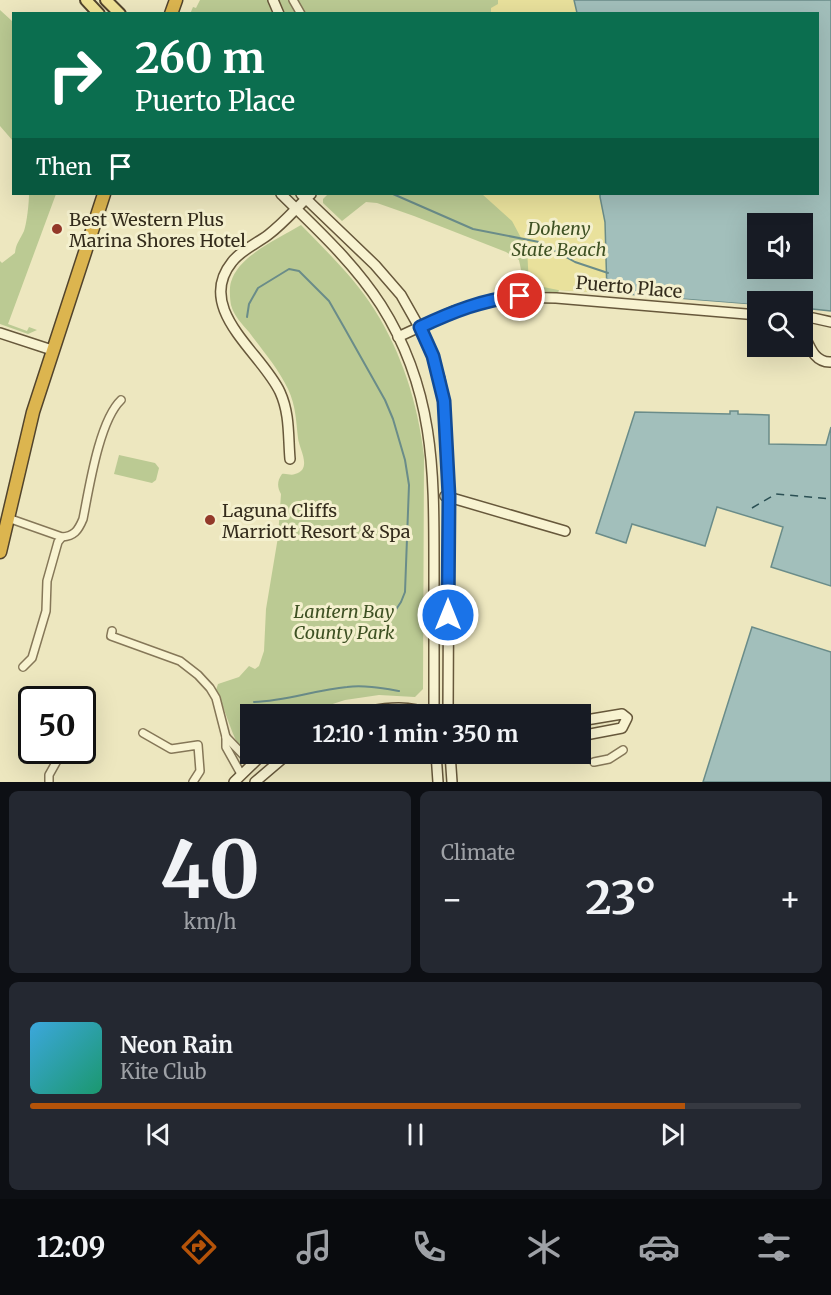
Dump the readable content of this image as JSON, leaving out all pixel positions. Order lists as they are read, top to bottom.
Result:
{
  "streets": {
    "main road": ["Puerto Place"]
  },
  "parks": ["Doheny State Beach", "Lantern Bay County Park"],
  "places": ["Best Western Plus Marina Shores Hotel", "Laguna Cliffs Marriott Resort & Spa"],
  "page": {
    "turn": ["260 m", "Puerto Place"],
    "then": "Then",
    "limit": "50",
    "trip": "12:10 · 1 min · 350 m",
    "tile": [
      ["40", "km/h"],
      "Climate"
    ],
    "heat": ["−", "23°", "+"],
    "song": ["Neon Rain", "Kite Club"],
    "tabs": "12:09"
  }
}
